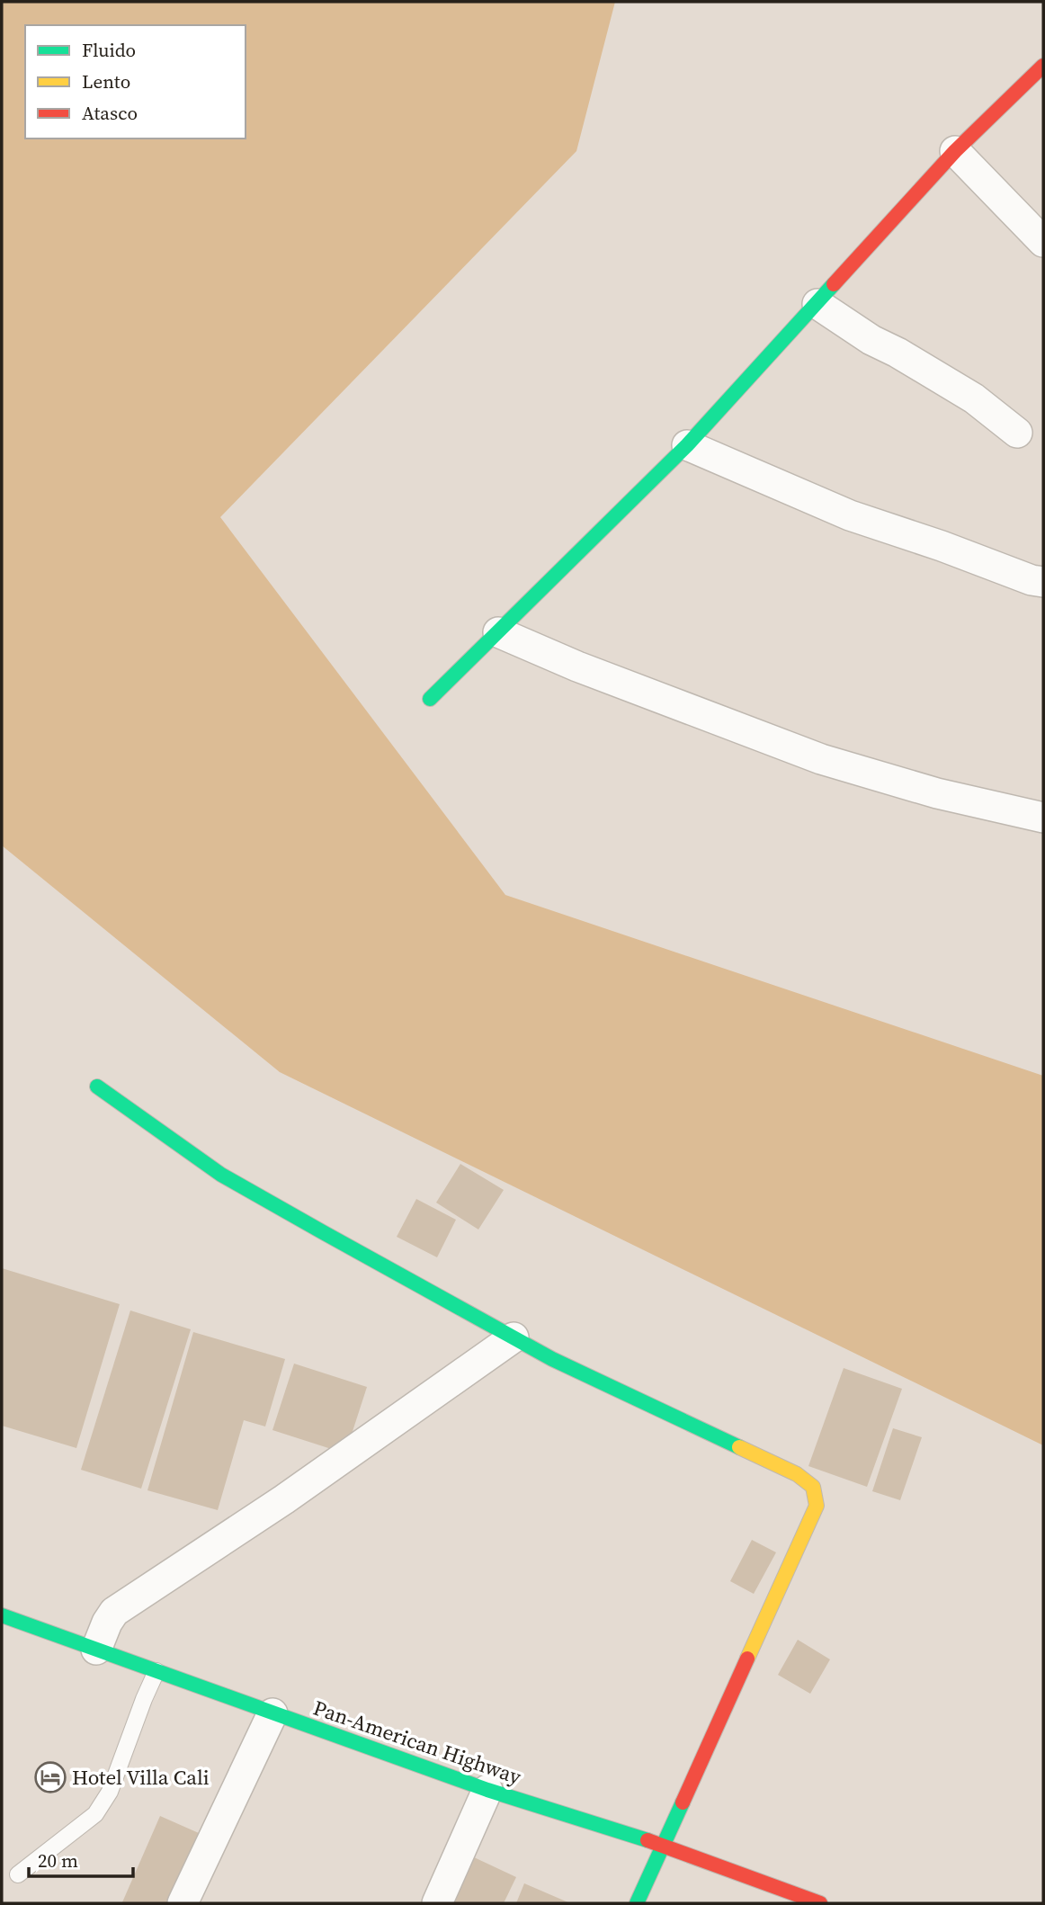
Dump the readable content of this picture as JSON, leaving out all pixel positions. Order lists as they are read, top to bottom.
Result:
{
  "streets": {
    "main road": ["Pan-American Highway"]
  },
  "places": {
    "hotel": ["Hotel Villa Cali"]
  },
  "legend": ["Fluido", "Lento", "Atasco"],
  "scale_bar": "20 m"
}
